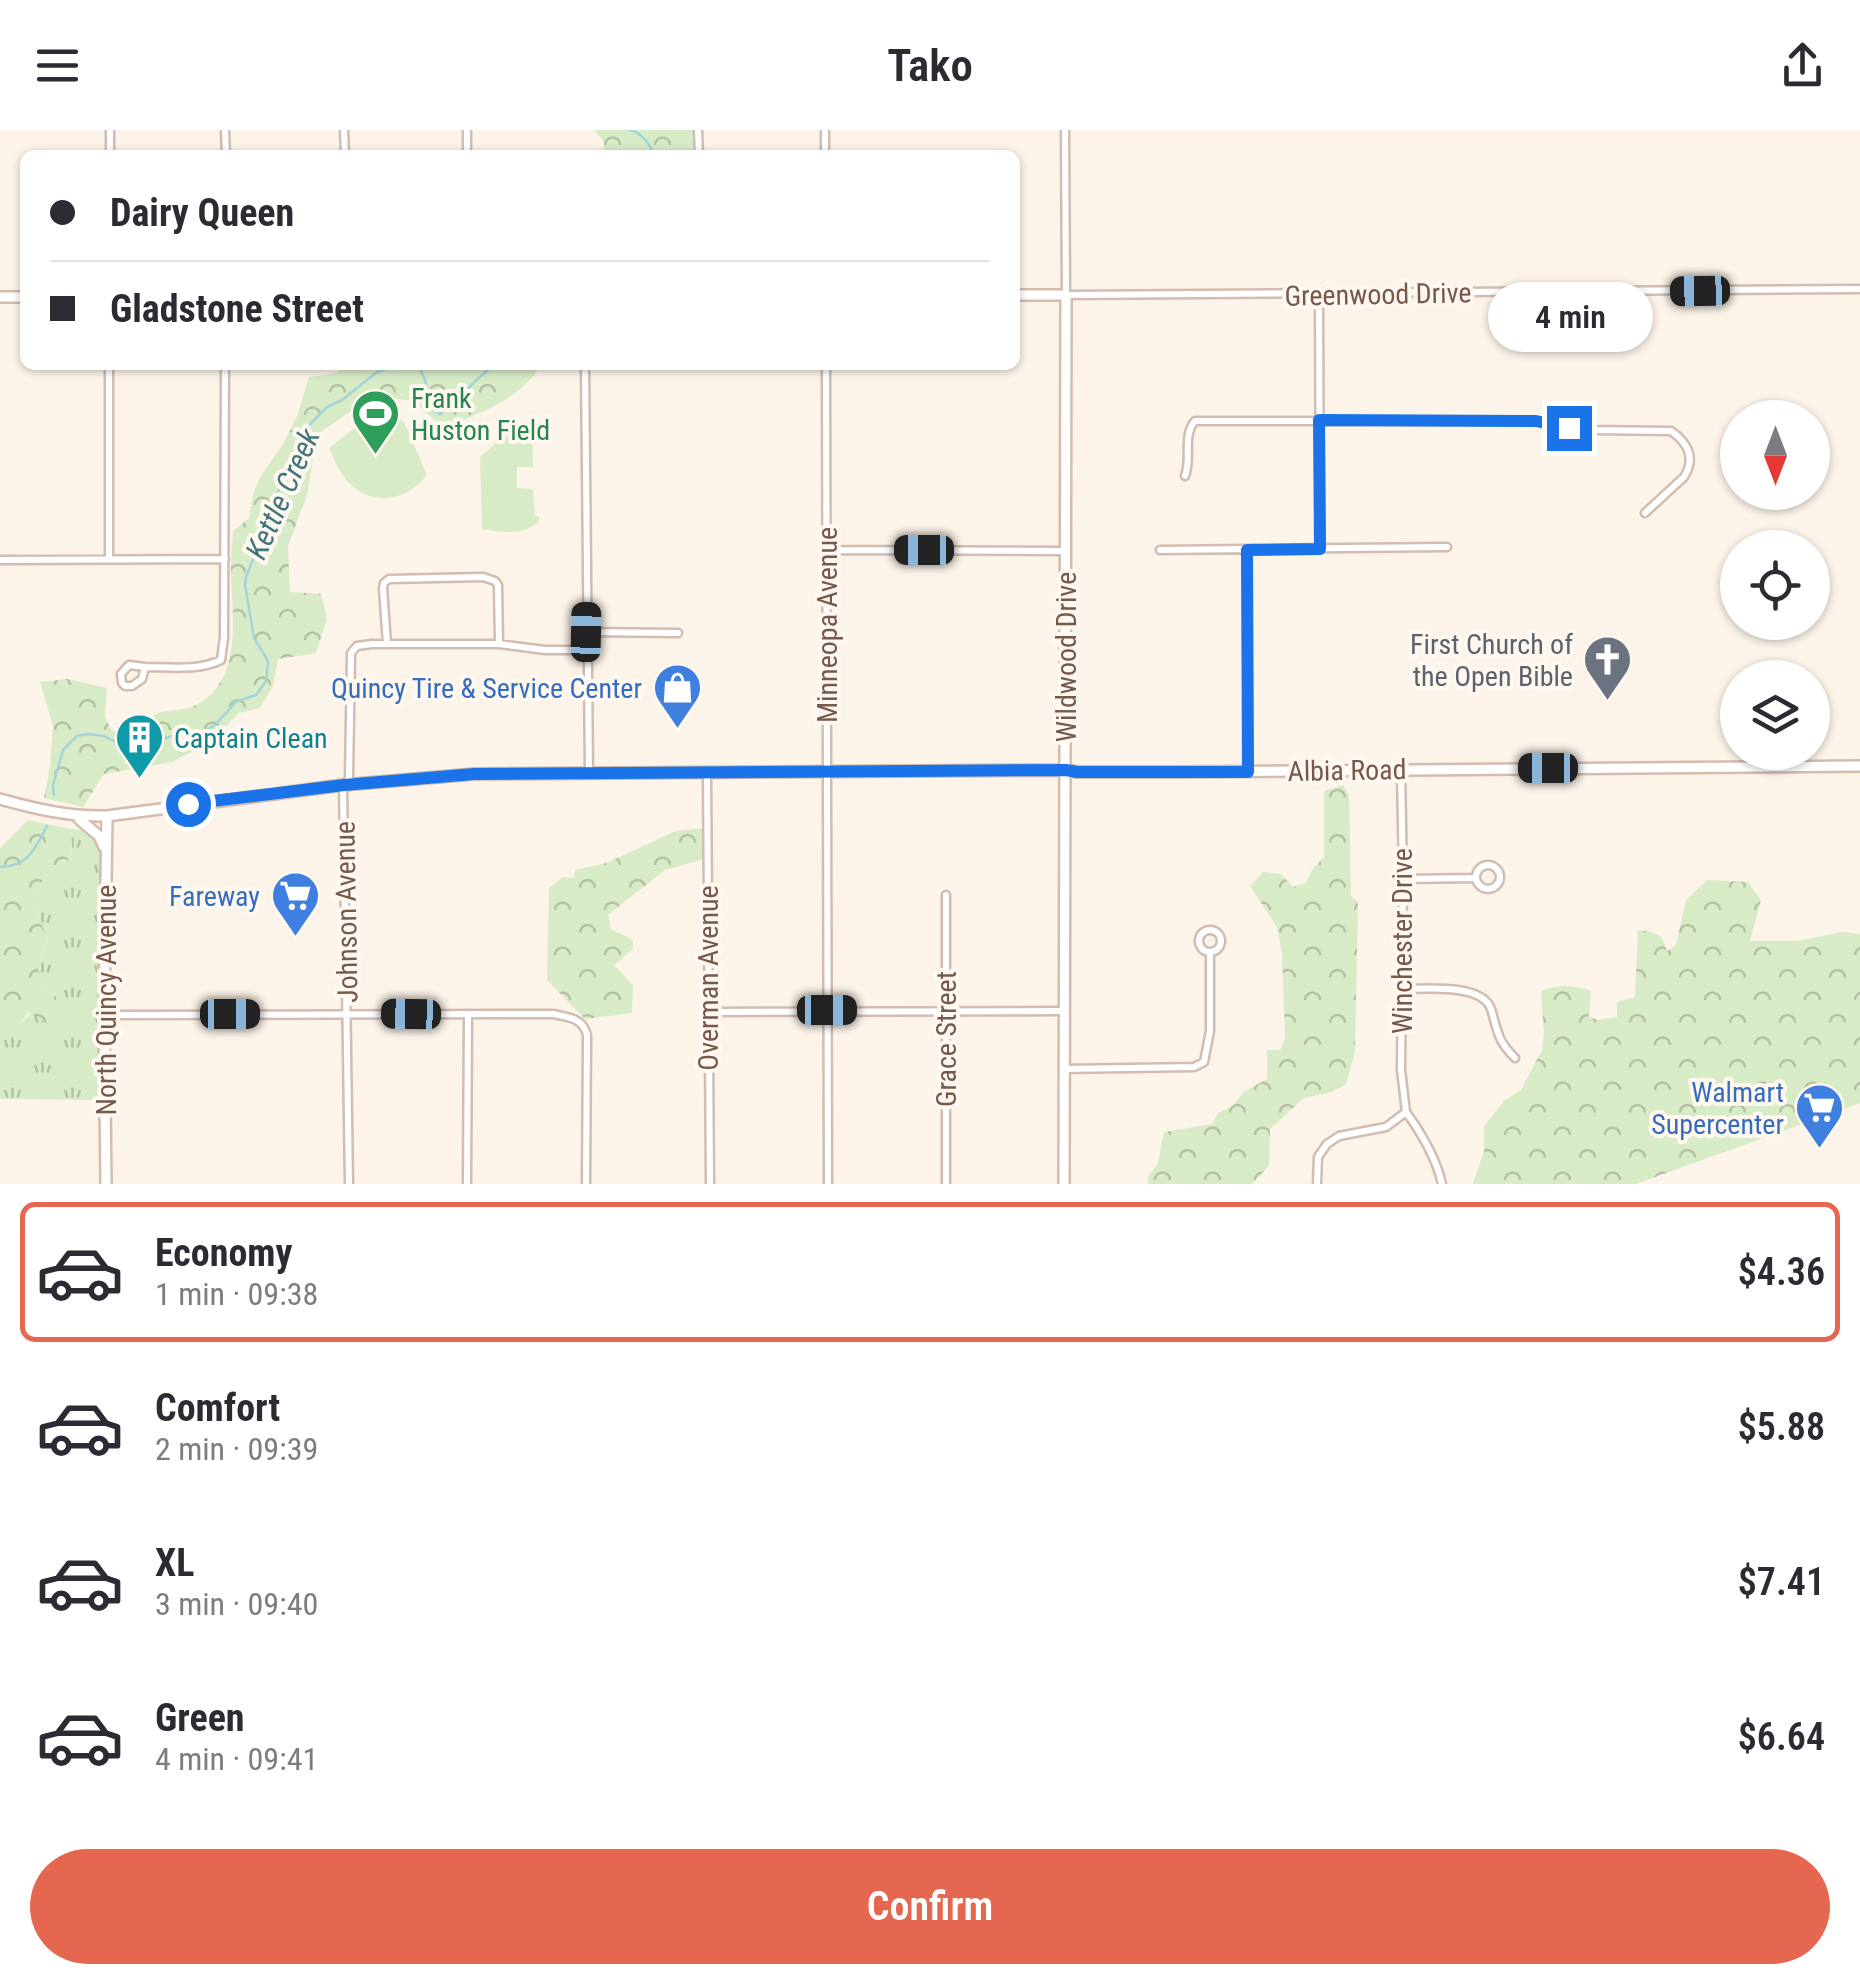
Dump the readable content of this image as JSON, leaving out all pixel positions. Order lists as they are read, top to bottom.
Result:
{
  "streets": {
    "street": [
      "Greenwood Drive",
      "Minneopa Avenue",
      "Wildwood Drive",
      "Albia Road",
      "Johnson Avenue",
      "Winchester Drive",
      "Overman Avenue",
      "North Quincy Avenue",
      "Grace Street"
    ]
  },
  "crossings": [
    ["Greenwood Drive", "Wildwood Drive"],
    ["Minneopa Avenue", "Albia Road"],
    ["Wildwood Drive", "Albia Road"],
    ["Albia Road", "Johnson Avenue"],
    ["Albia Road", "Winchester Drive"],
    ["Albia Road", "Overman Avenue"],
    ["Albia Road", "North Quincy Avenue"]
  ],
  "water": ["Kettle Creek"],
  "places": {
    "sports": ["Frank Huston Field"],
    "church": ["First Church of the Open Bible"],
    "shop": ["Quincy Tire & Service Center"],
    "building": ["Captain Clean"],
    "supermarket": ["Fareway", "Walmart Supercenter"]
  },
  "north": "bottom",
  "page": {
    "header": "Tako",
    "banner": ["Dairy Queen", "Gladstone Street"],
    "bubble": "4 min",
    "list": [
      {
        "name": "Economy",
        "note": "1 min · 09:38",
        "value": "$4.36"
      },
      {
        "name": "Comfort",
        "note": "2 min · 09:39",
        "value": "$5.88"
      },
      {
        "name": "XL",
        "note": "3 min · 09:40",
        "value": "$7.41"
      },
      {
        "name": "Green",
        "note": "4 min · 09:41",
        "value": "$6.64"
      }
    ],
    "buttons": "Confirm"
  }
}
